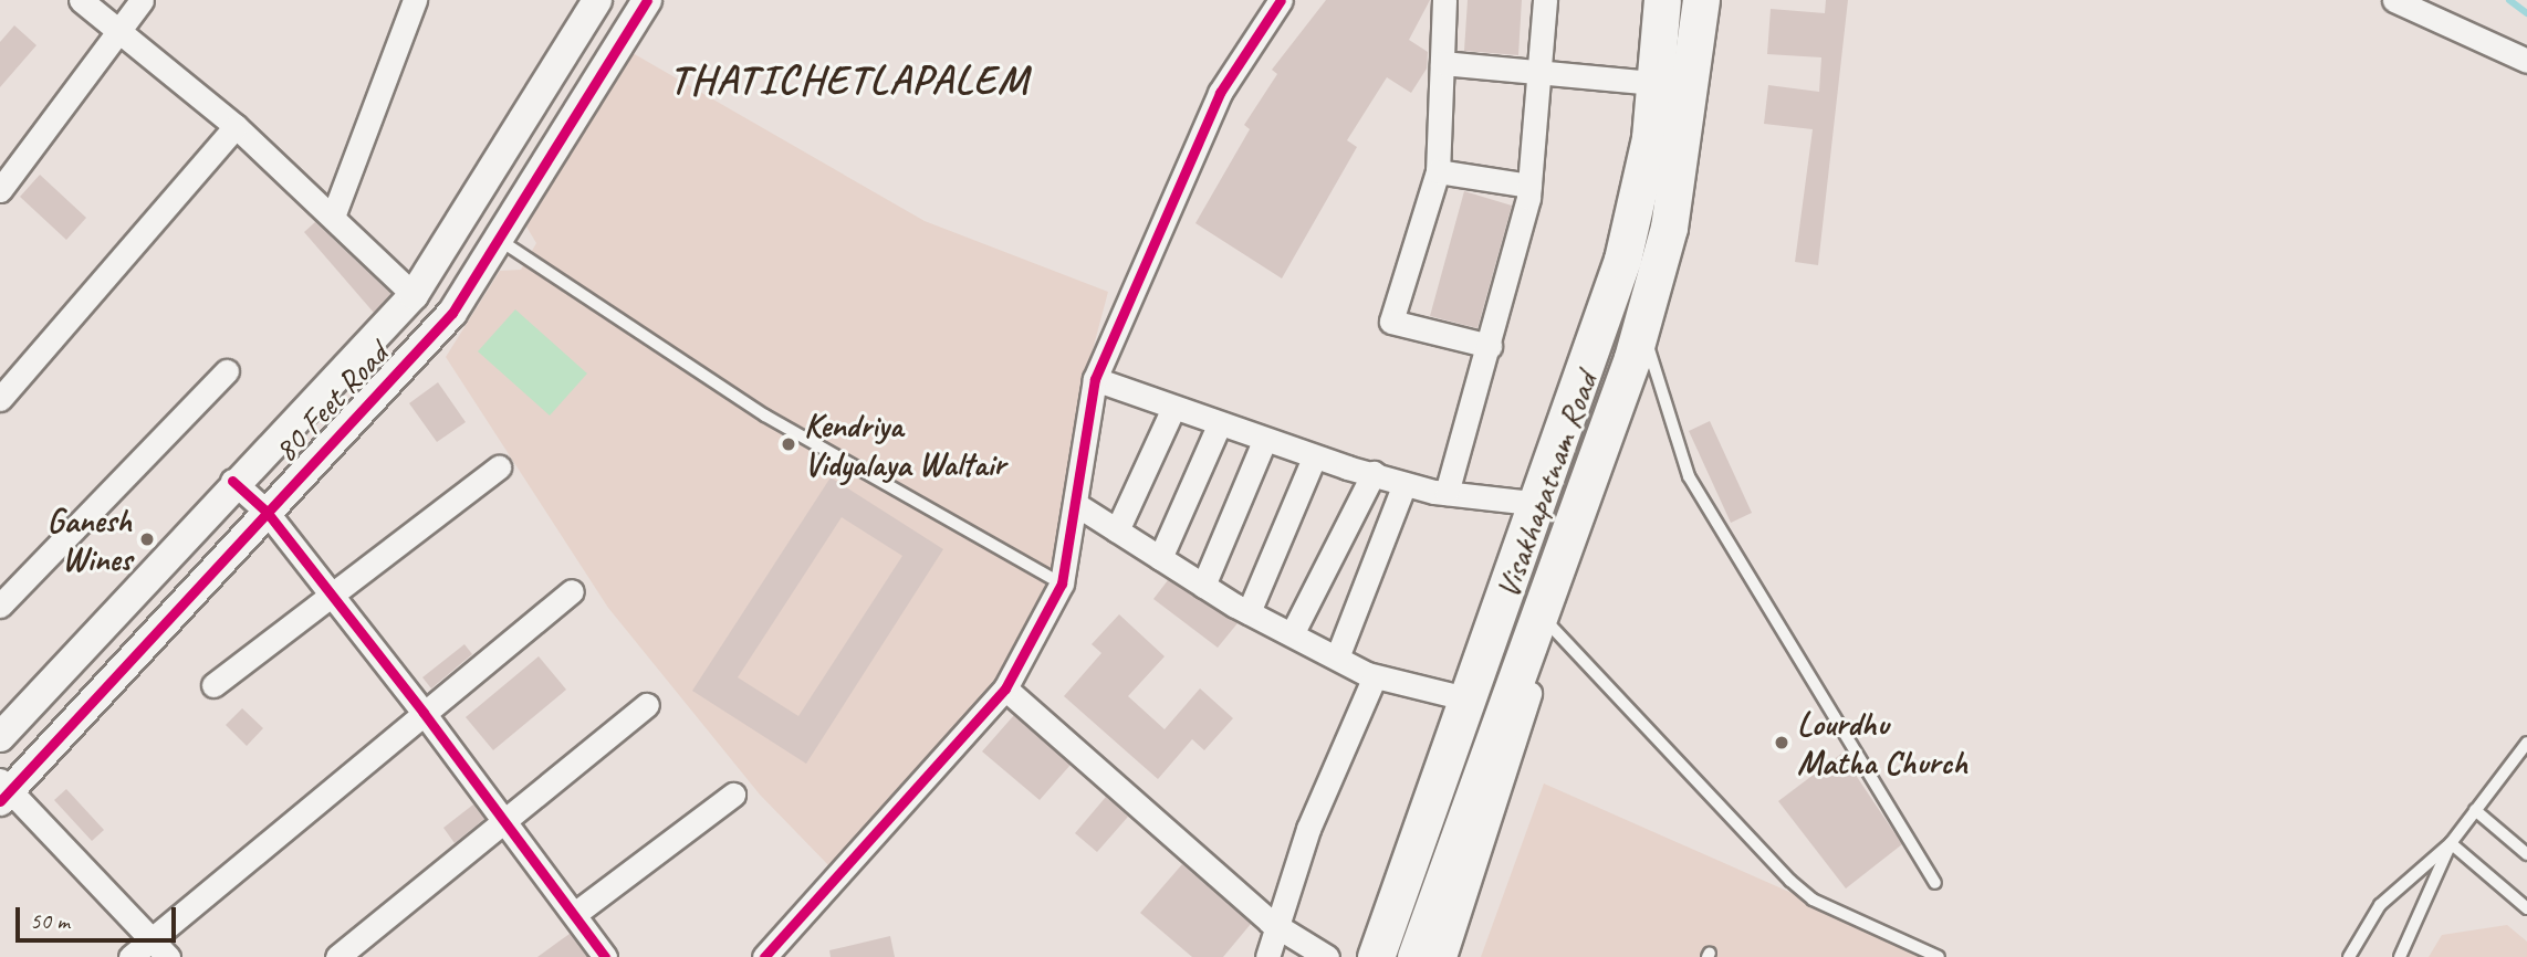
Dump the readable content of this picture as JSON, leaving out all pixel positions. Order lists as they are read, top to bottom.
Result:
{
  "streets": {
    "main road": ["Visakhapatnam Road"],
    "street": ["80 Feet Road"]
  },
  "districts": ["THATICHETLAPALEM"],
  "places": ["Kendriya Vidyalaya Waltair", "Ganesh Wines", "Lourdhu Matha Church"],
  "scale_bar": "50 m"
}
